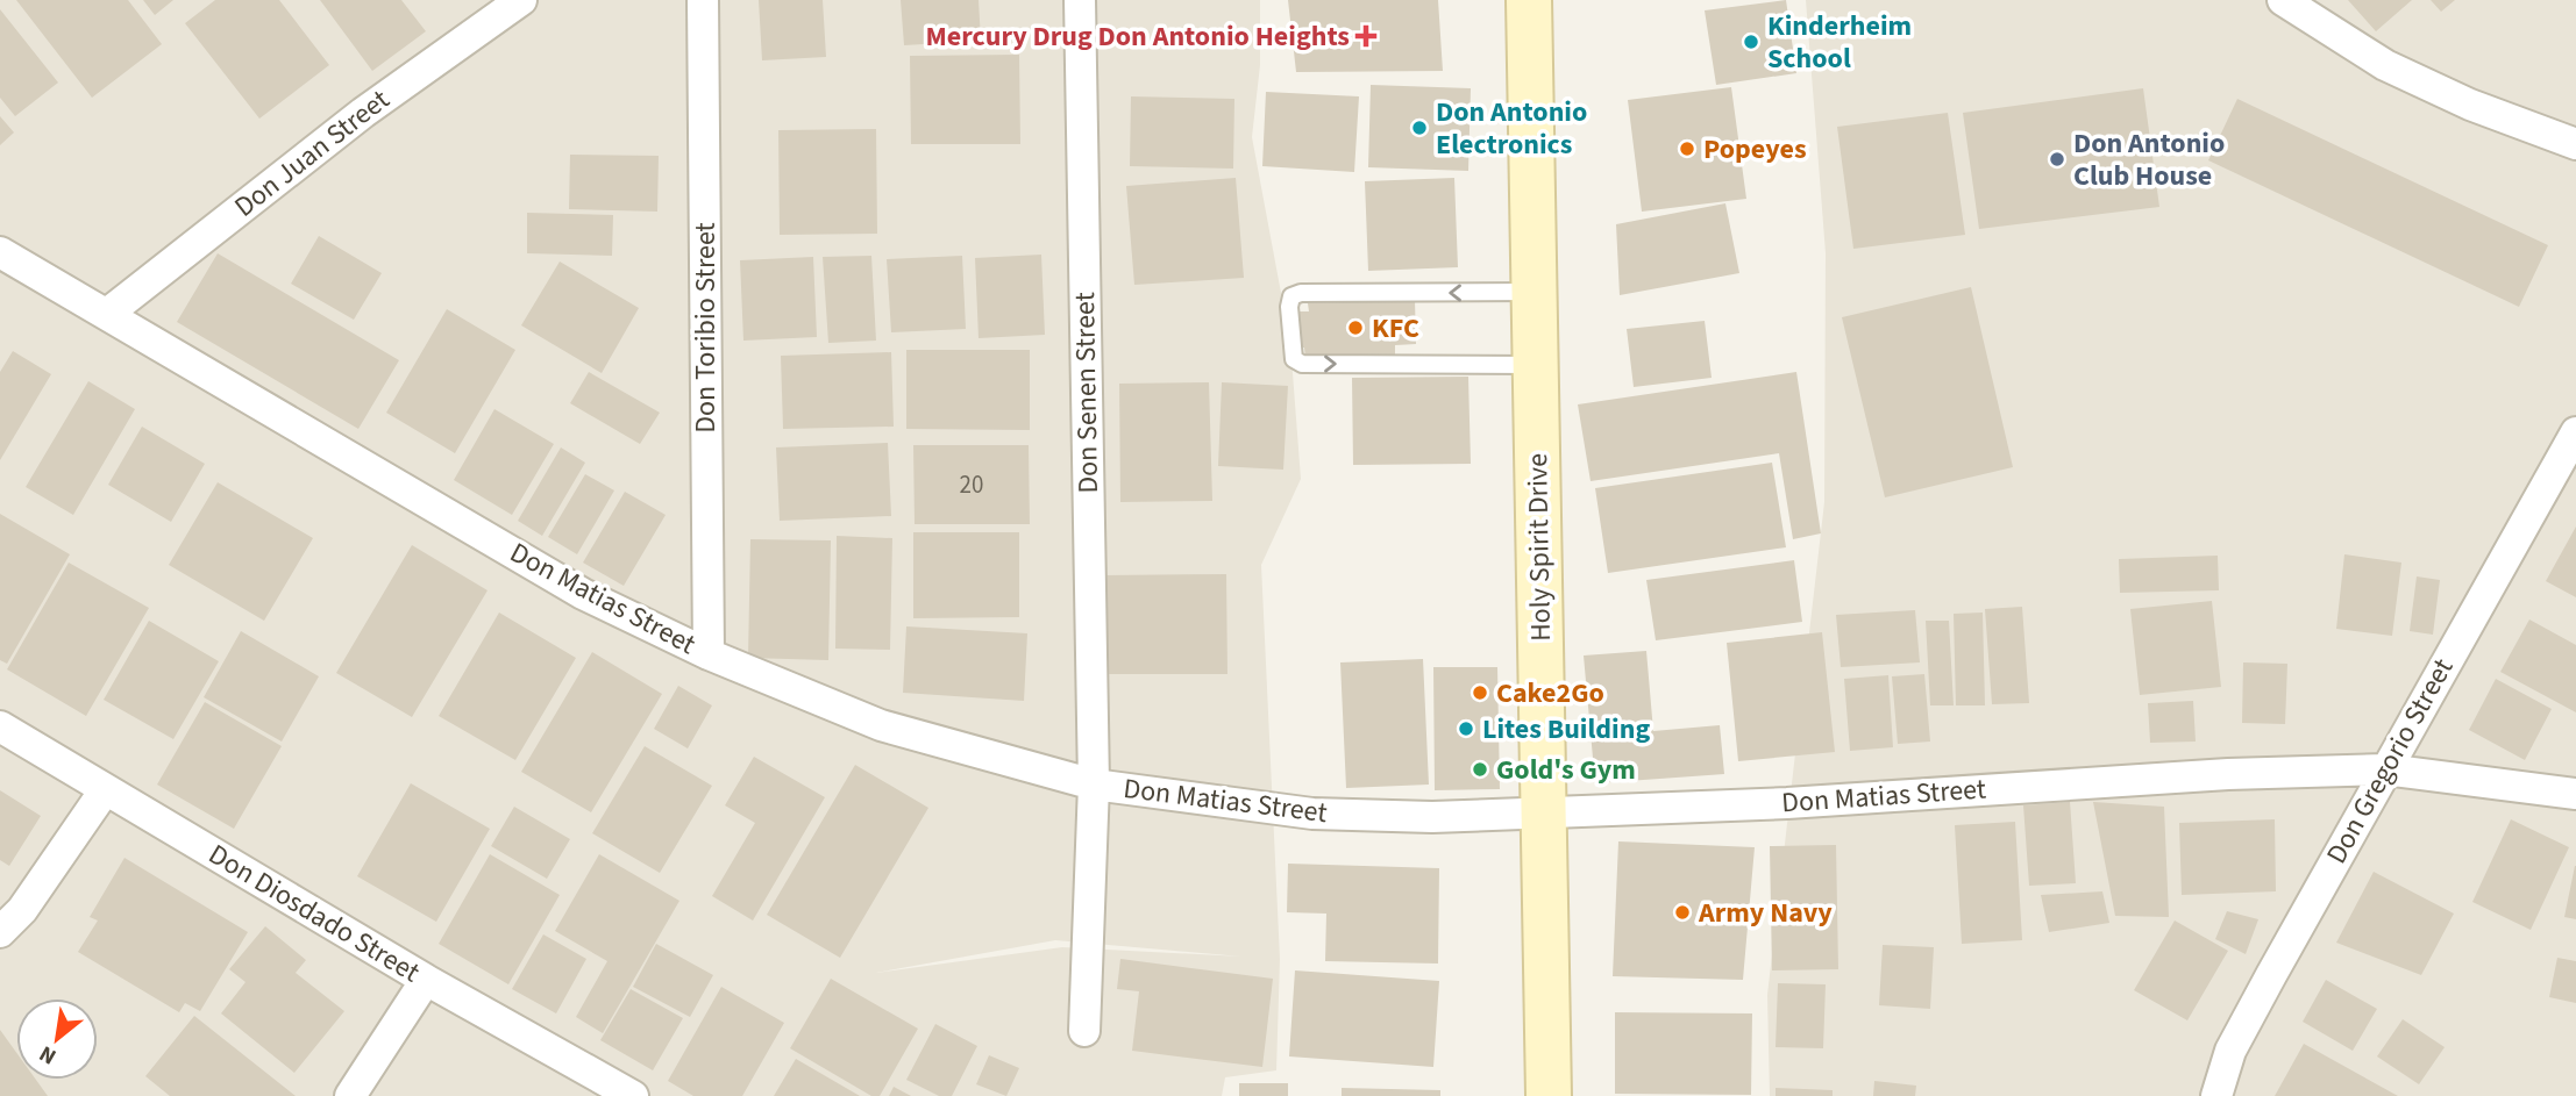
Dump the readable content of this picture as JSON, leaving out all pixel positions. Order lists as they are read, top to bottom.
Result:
{
  "streets": {
    "main road": ["Holy Spirit Drive"],
    "street": [
      "Don Juan Street",
      "Don Toribio Street",
      "Don Senen Street",
      "Don Matias Street",
      "Don Gregorio Street",
      "Don Diosdado Street"
    ]
  },
  "crossings": [
    ["Don Juan Street", "Don Matias Street"],
    ["Don Toribio Street", "Don Matias Street"],
    ["Don Senen Street", "Don Matias Street"],
    ["Holy Spirit Drive", "Don Matias Street"],
    ["Don Matias Street", "Don Gregorio Street"]
  ],
  "places": {
    "health": ["Mercury Drug Don Antonio Heights"],
    "other": [
      "Kinderheim School",
      "Don Antonio Electronics",
      "Popeyes",
      "Don Antonio Club House",
      "KFC",
      "Cake2Go",
      "Lites Building",
      "Gold's Gym",
      "Army Navy"
    ]
  },
  "house_numbers": ["20"],
  "north": "bottom left"
}
